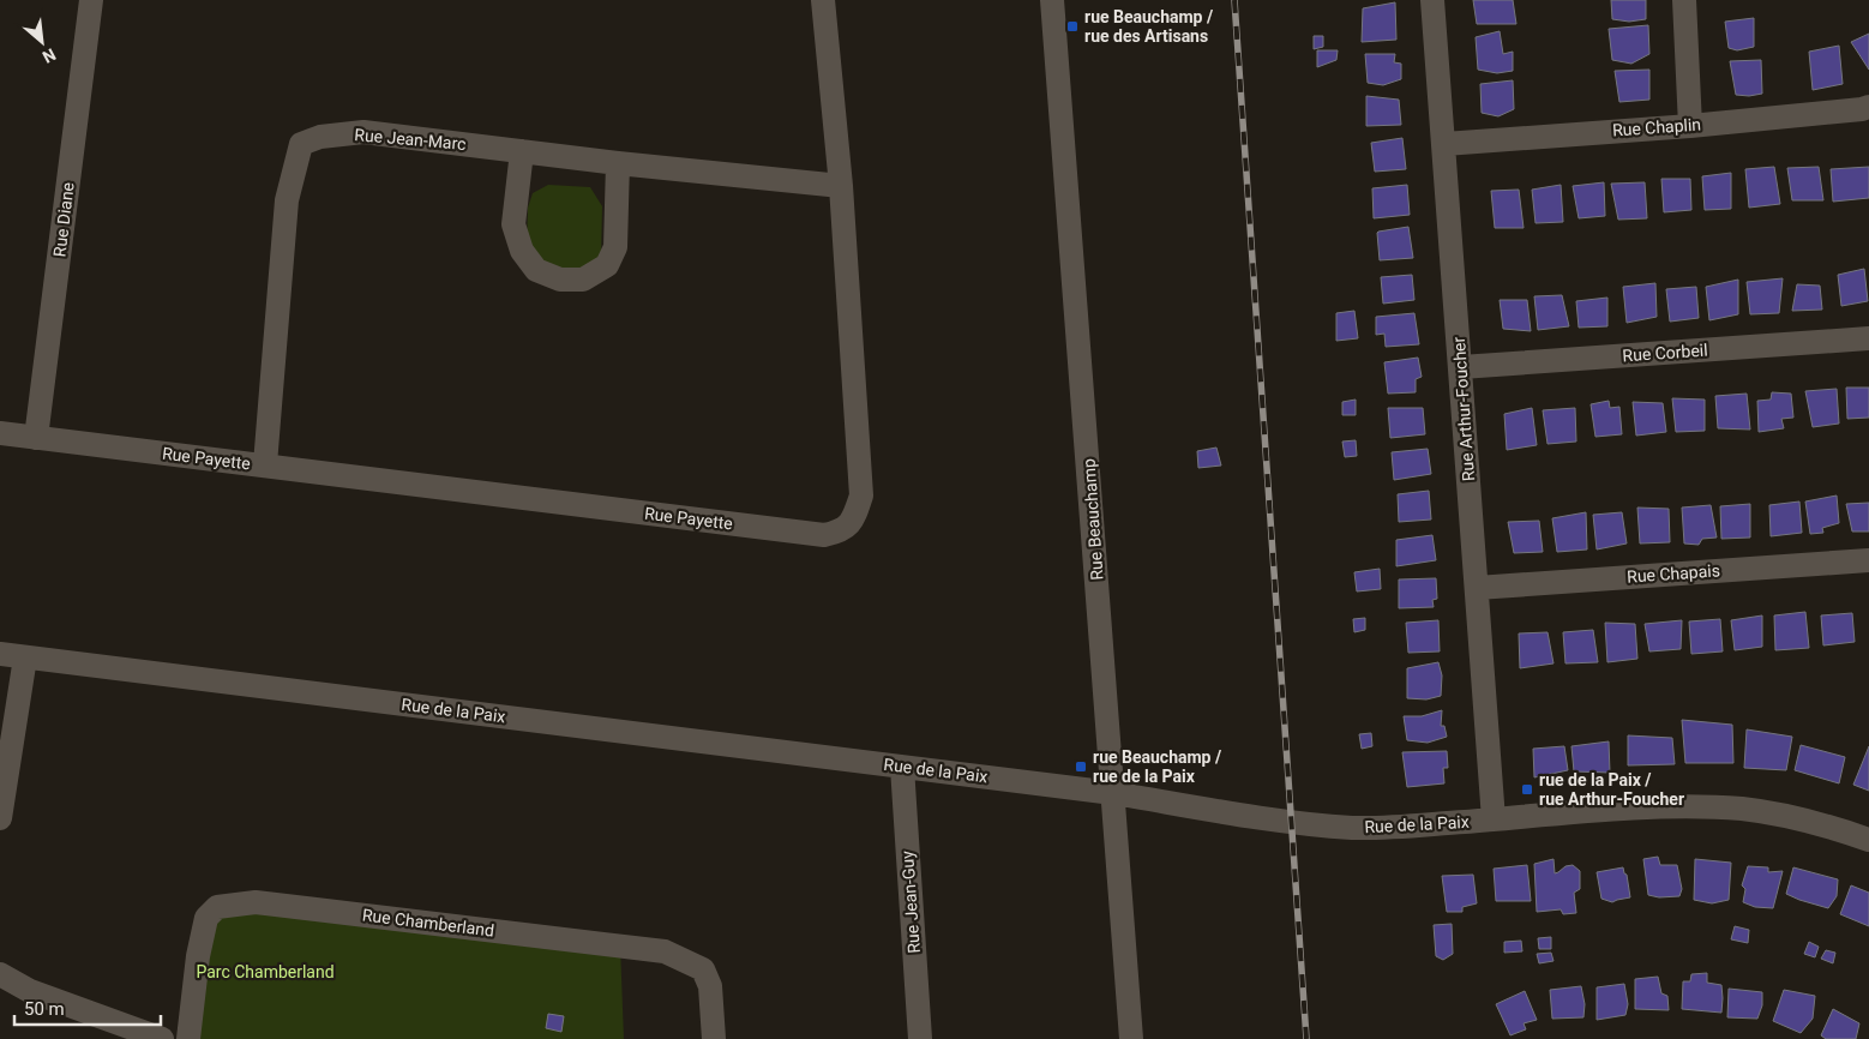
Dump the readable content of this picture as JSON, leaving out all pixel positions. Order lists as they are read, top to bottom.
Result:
{
  "streets": {
    "street": [
      "Rue Chaplin",
      "Rue Jean-Marc",
      "Rue Diane",
      "Rue Corbeil",
      "Rue Arthur-Foucher",
      "Rue Payette",
      "Rue Beauchamp",
      "Rue Chapais",
      "Rue de la Paix",
      "Rue Jean-Guy",
      "Rue Chamberland"
    ]
  },
  "crossings": [
    ["Rue Chaplin", "Rue Arthur-Foucher"],
    ["Rue Jean-Marc", "Rue Payette"],
    ["Rue Diane", "Rue Payette"],
    ["Rue Corbeil", "Rue Arthur-Foucher"],
    ["Rue Arthur-Foucher", "Rue Chapais"],
    ["Rue Arthur-Foucher", "Rue de la Paix"],
    ["Rue Beauchamp", "Rue de la Paix"],
    ["Rue de la Paix", "Rue Jean-Guy"]
  ],
  "parks": ["Parc Chamberland"],
  "places": {
    "transit": ["rue Beauchamp / rue des Artisans", "rue Beauchamp / rue de la Paix", "rue de la Paix / rue Arthur-Foucher"]
  },
  "scale_bar": "50 m",
  "north": "bottom right"
}
